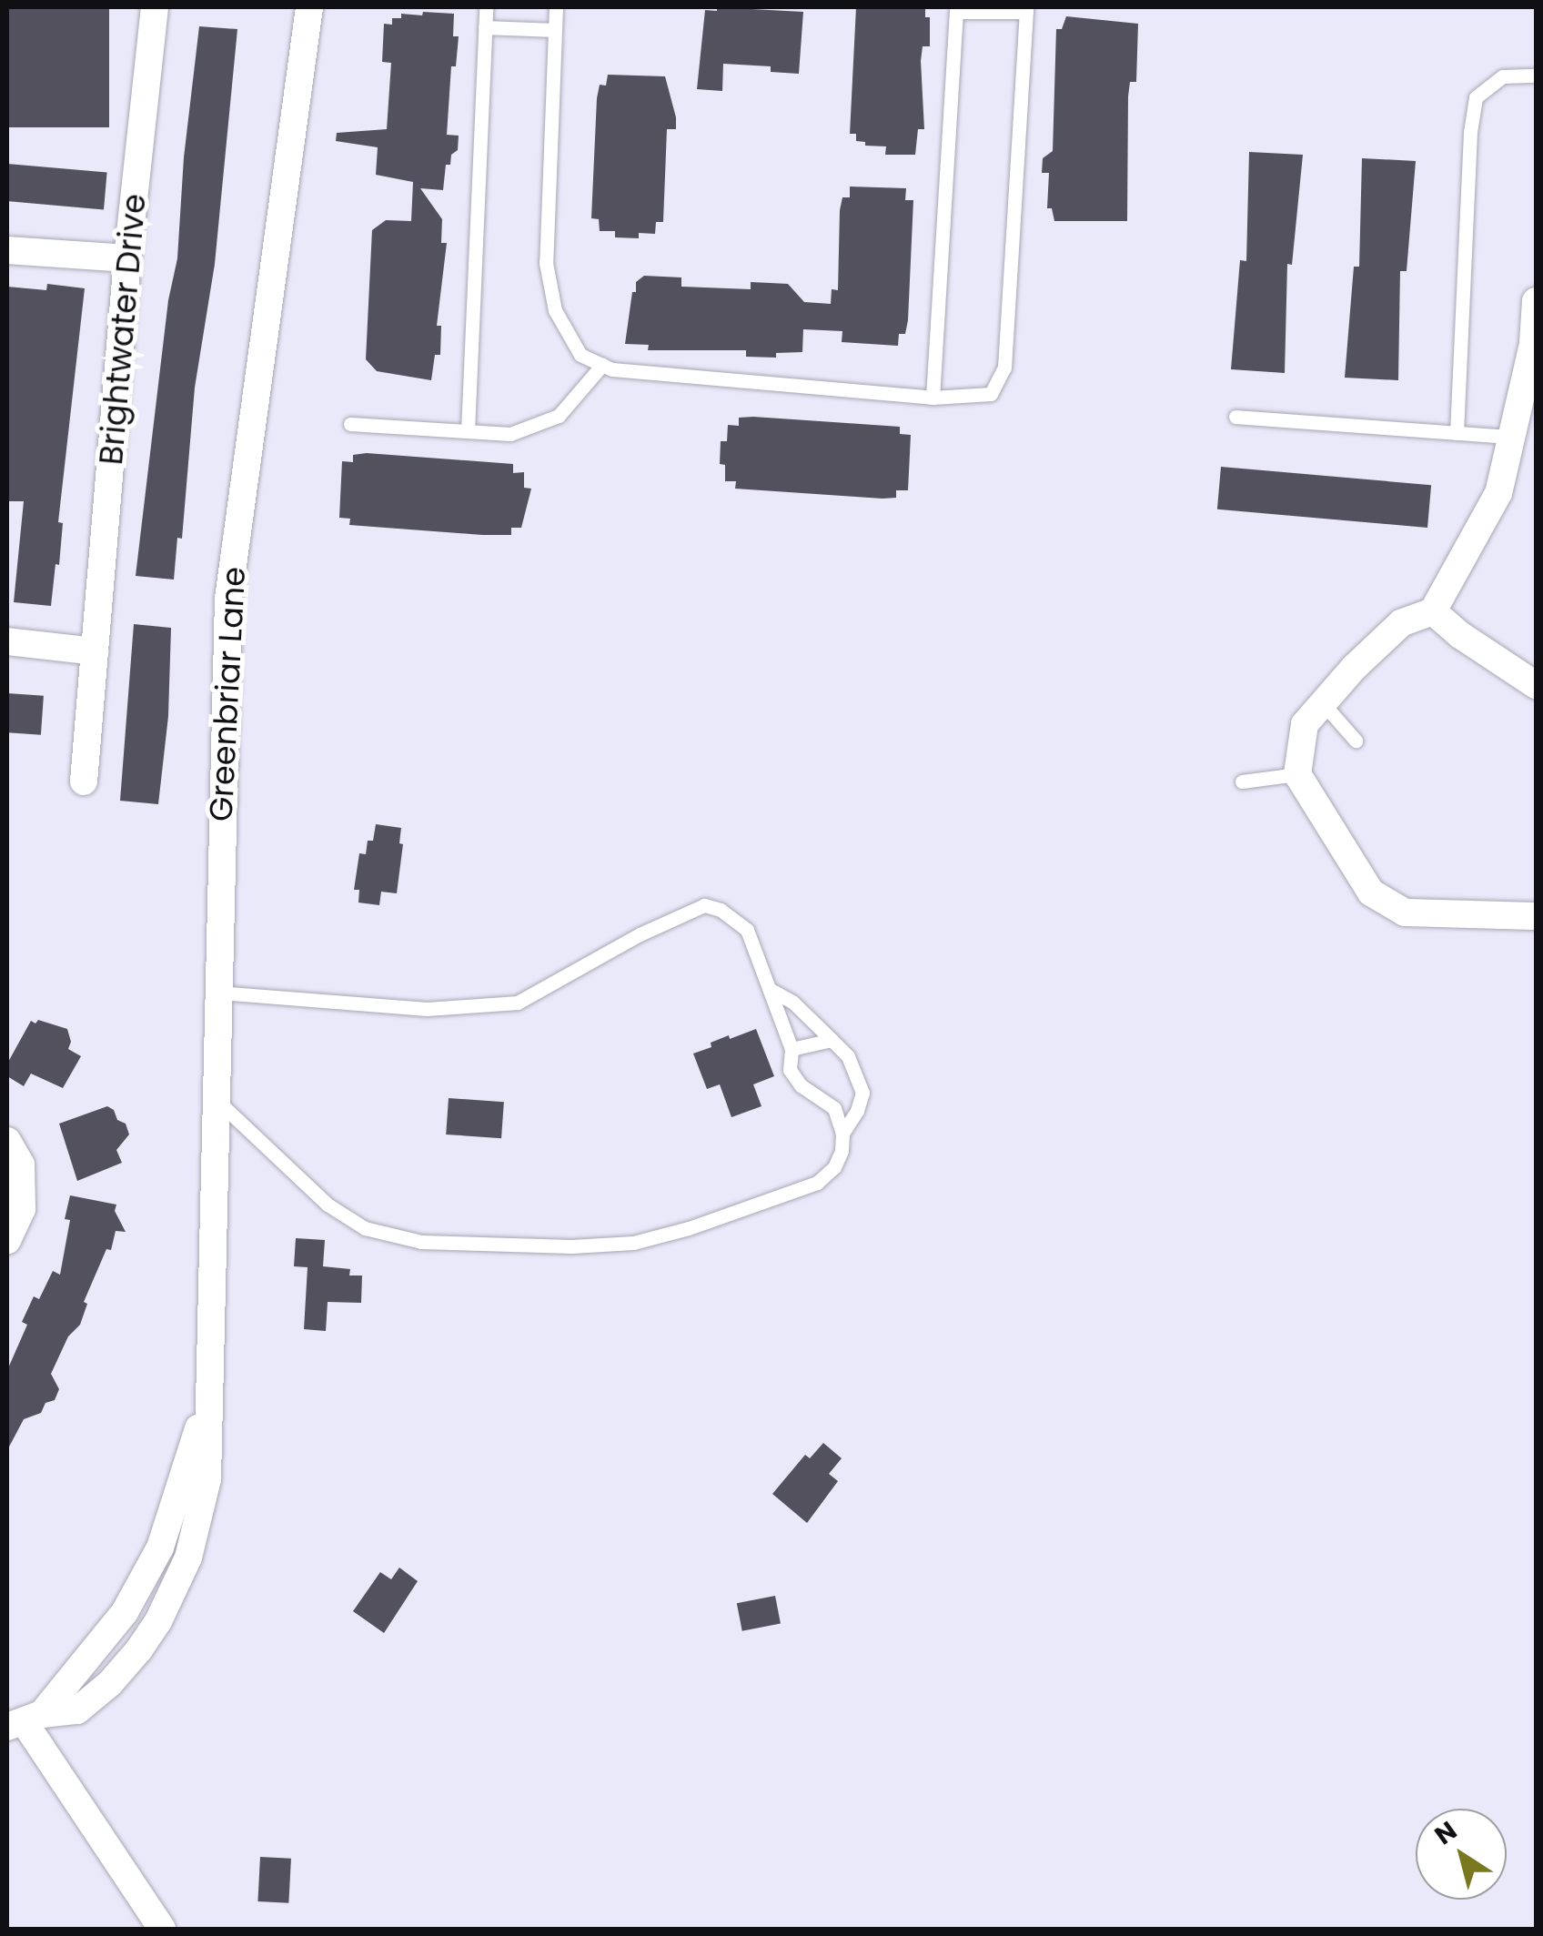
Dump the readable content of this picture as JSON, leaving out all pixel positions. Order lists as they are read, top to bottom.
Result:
{
  "streets": {
    "street": ["Brightwater Drive", "Greenbriar Lane"]
  },
  "north": "top left"
}
